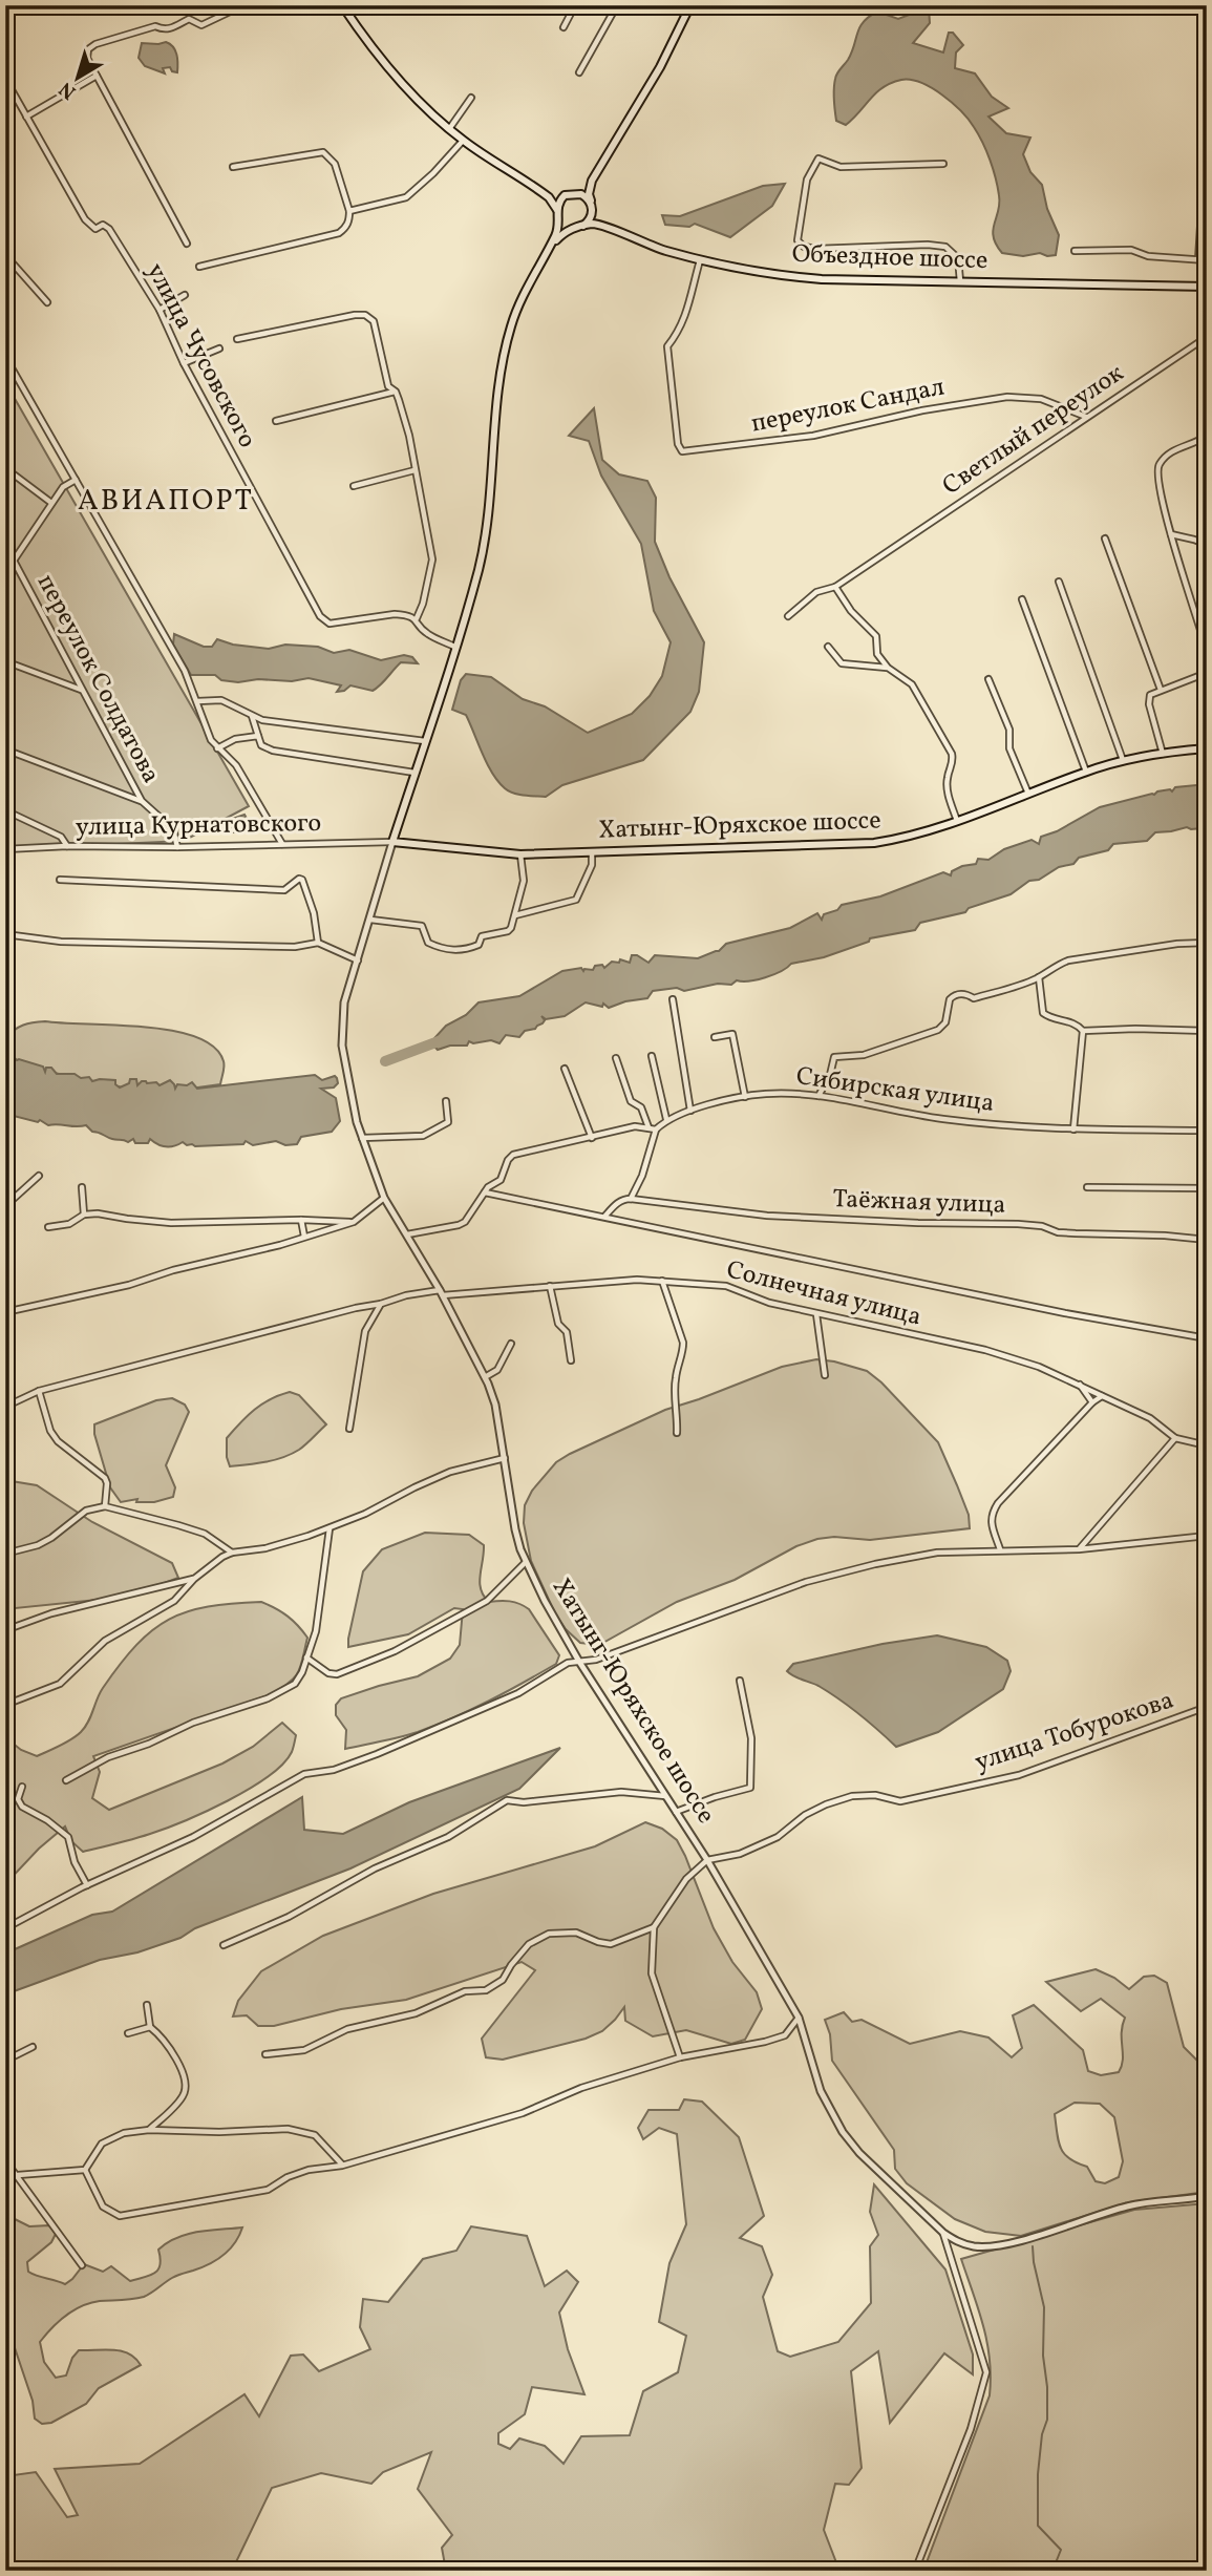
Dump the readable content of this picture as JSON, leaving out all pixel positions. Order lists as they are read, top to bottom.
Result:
{
  "streets": {
    "main road": ["Объездное шоссе", "Хатынг-Юряхское шоссе"],
    "street": [
      "улица Чусовского",
      "переулок Сандал",
      "Светлый переулок",
      "переулок Солдатова",
      "улица Курнатовского",
      "Сибирская улица",
      "Таёжная улица",
      "Солнечная улица",
      "улица Тобурокова"
    ]
  },
  "crossings": [
    ["Объездное шоссе", "переулок Сандал"],
    ["Объездное шоссе", "Хатынг-Юряхское шоссе"],
    ["переулок Сандал", "Светлый переулок"],
    ["переулок Солдатова", "улица Курнатовского"],
    ["улица Курнатовского", "Хатынг-Юряхское шоссе"],
    ["Хатынг-Юряхское шоссе", "Солнечная улица"],
    ["Хатынг-Юряхское шоссе", "улица Тобурокова"]
  ],
  "districts": ["АВИАПОРТ"],
  "north": "bottom left"
}
